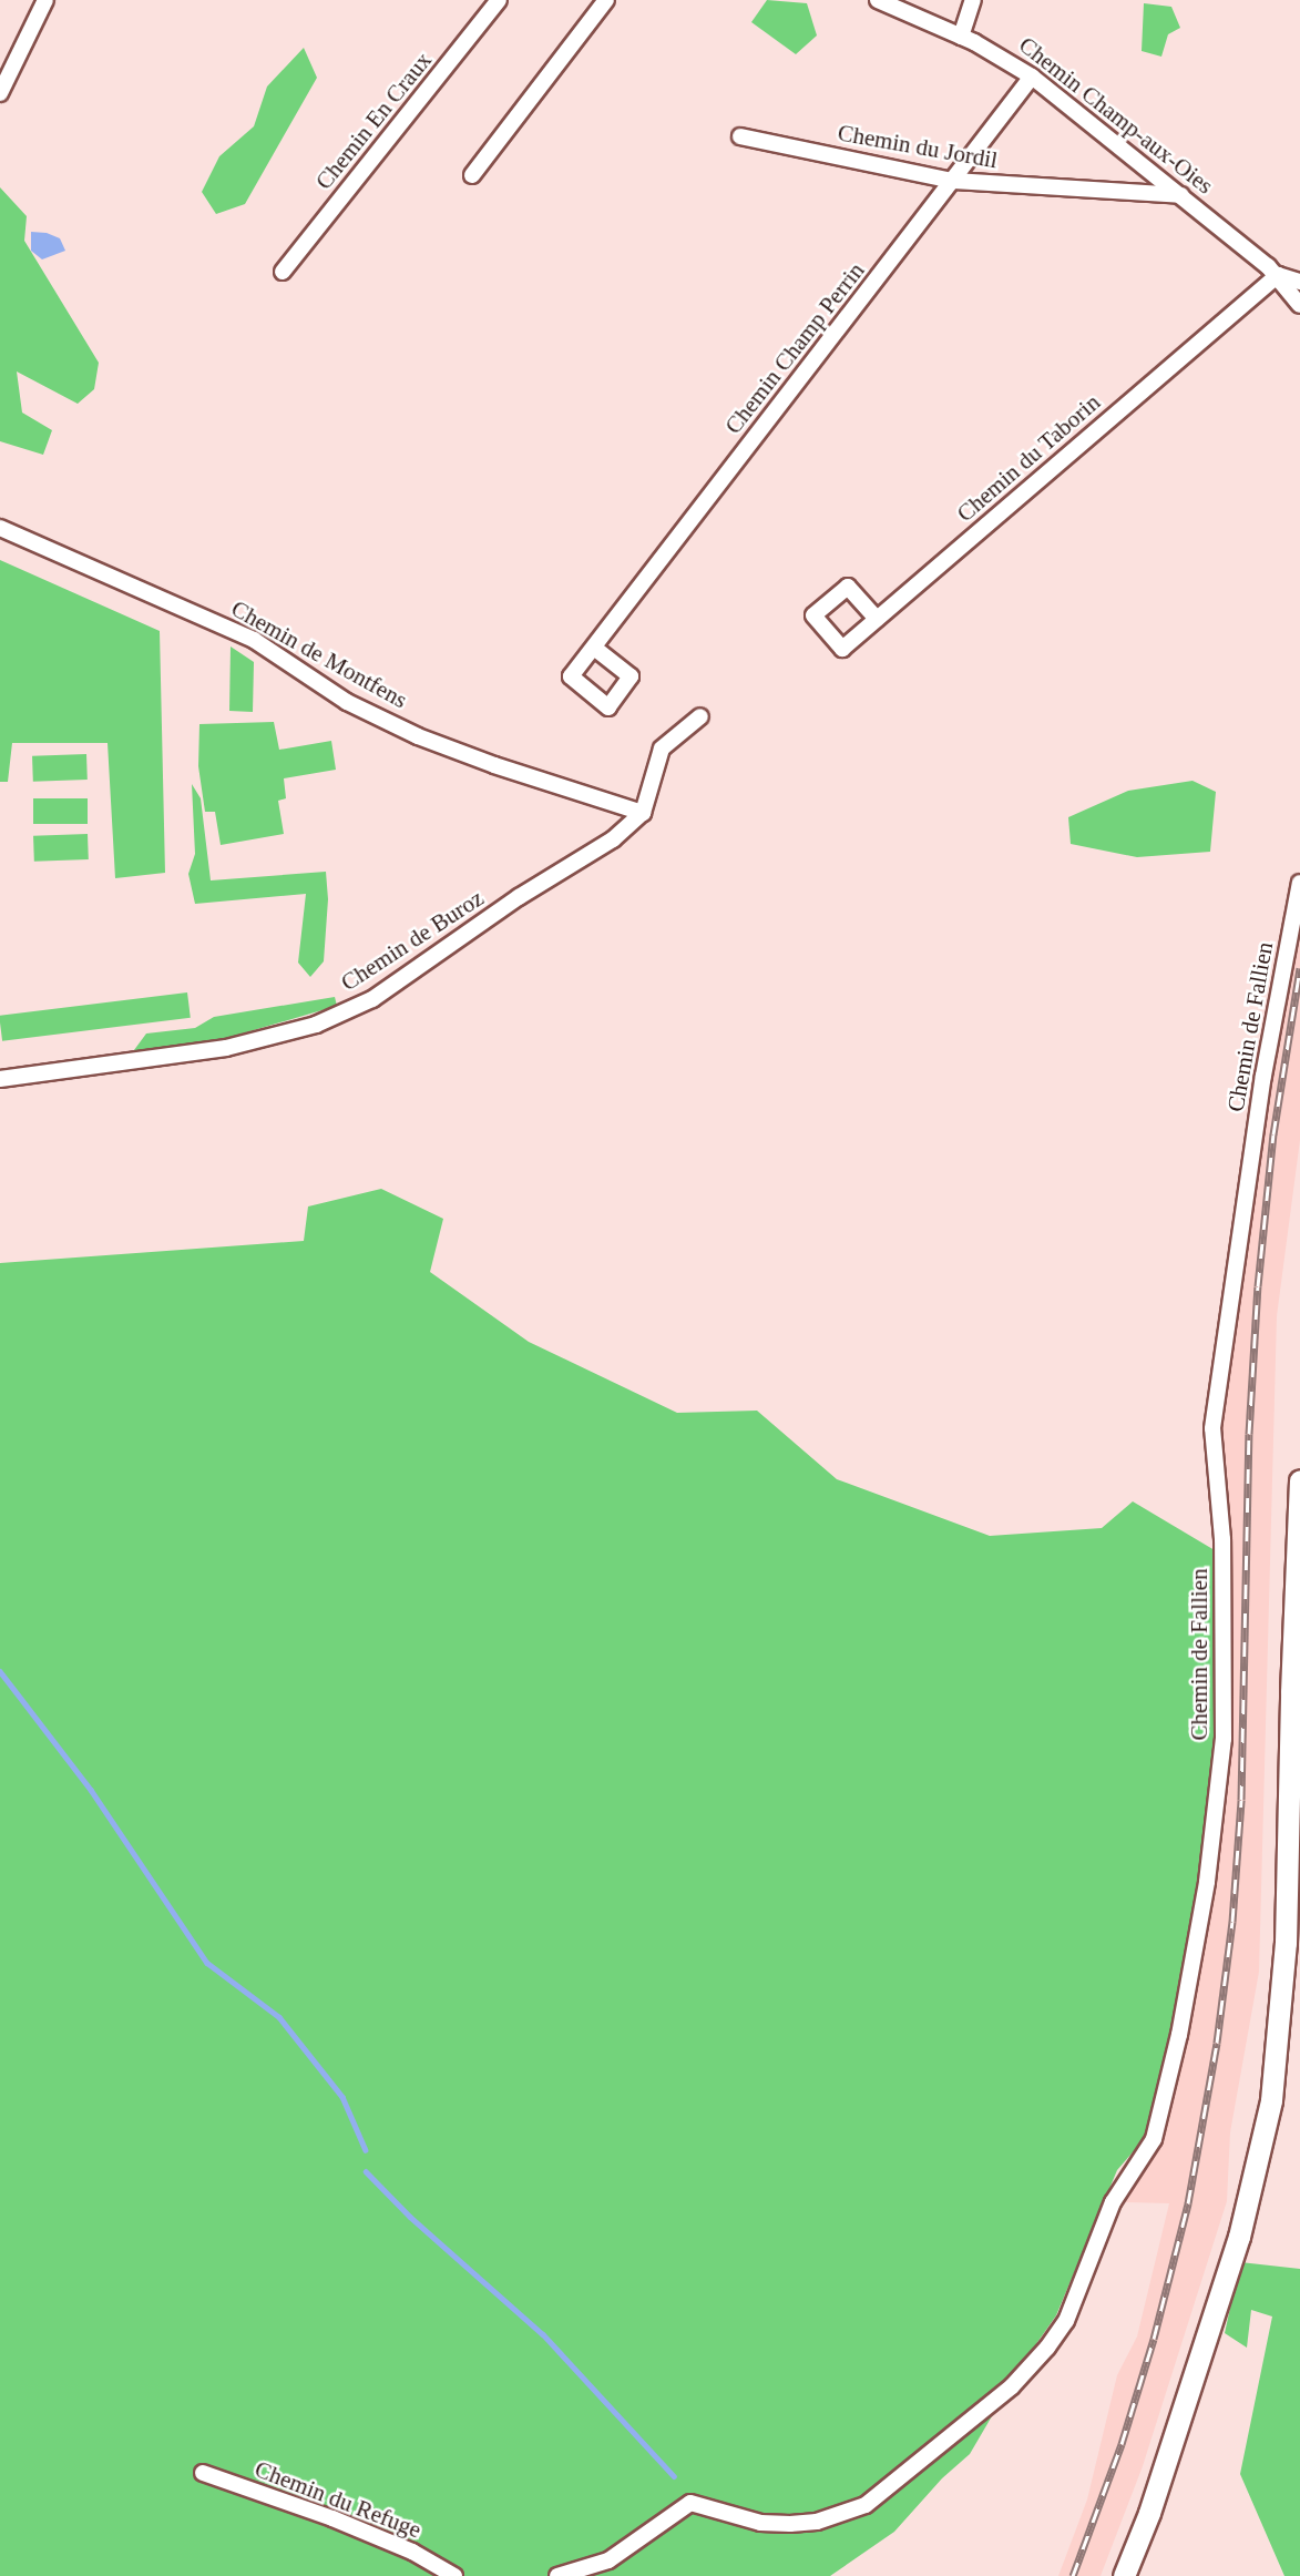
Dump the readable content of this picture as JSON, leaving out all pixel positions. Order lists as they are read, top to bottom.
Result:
{
  "streets": {
    "street": [
      "Chemin Champ-aux-Oies",
      "Chemin En Craux",
      "Chemin du Jordil",
      "Chemin Champ Perrin",
      "Chemin du Taborin",
      "Chemin de Montfens",
      "Chemin de Buroz",
      "Chemin de Fallien",
      "Chemin du Refuge"
    ]
  },
  "crossings": [
    ["Chemin Champ-aux-Oies", "Chemin du Jordil"],
    ["Chemin Champ-aux-Oies", "Chemin Champ Perrin"],
    ["Chemin Champ-aux-Oies", "Chemin du Taborin"],
    ["Chemin du Jordil", "Chemin Champ Perrin"],
    ["Chemin de Montfens", "Chemin de Buroz"]
  ]
}
